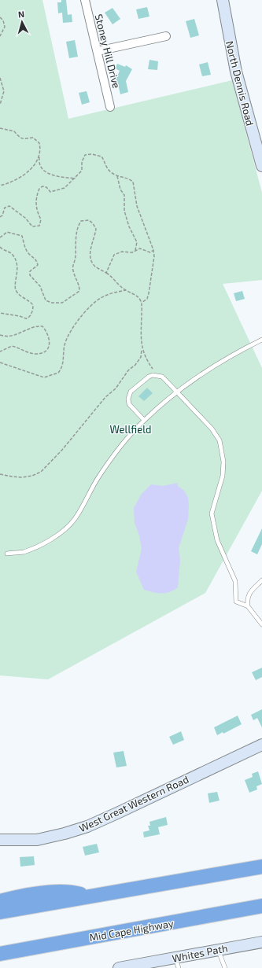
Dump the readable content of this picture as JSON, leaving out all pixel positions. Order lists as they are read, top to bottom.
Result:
{
  "streets": {
    "highway": ["Mid Cape Highway"],
    "street": [
      "Stoney Hill Drive",
      "North Dennis Road",
      "West Great Western Road",
      "Whites Path"
    ]
  },
  "parks": ["Wellfield"],
  "north": "top"
}
